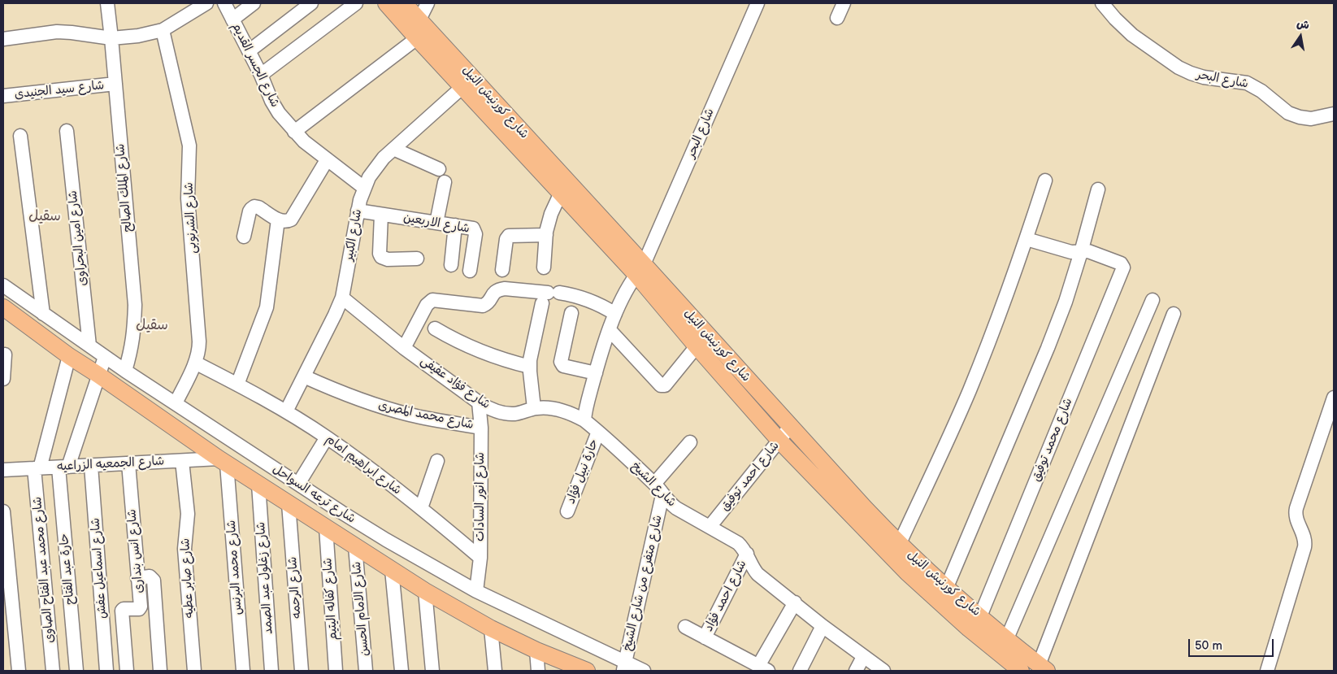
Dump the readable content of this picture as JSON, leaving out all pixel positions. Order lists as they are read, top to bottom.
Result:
{
  "streets": {
    "main road": ["شارع كورنيش النيل", "شارع ترعه السواحل"],
    "street": [
      "شارع الجسر القديم",
      "شارع البحر",
      "شارع سيد الجنيدى",
      "شارع الملك الصالح",
      "شارع الشرنوبى",
      "شارع الاربعين",
      "شارع الكبير",
      "شارع امين البحراوى",
      "شارع فؤاد عفيفى",
      "شارع محمد المصرى",
      "شارع محمد توفيق",
      "شارع الجمعيه الزراعيه",
      "شارع ابراهيم امام",
      "حارة نبيل فؤاد",
      "شارع احمد توفيق",
      "شارع الشيخ",
      "شارع انور السادات",
      "شارع انس بندارى",
      "شارع محمد البرنس",
      "شارع اسماعيل عفش",
      "حارة عبد الفتاح",
      "شارع محمد عبد الفتاح الصاوى",
      "شارع صابر عطيه",
      "شارع زغلول عبد الصمد",
      "شارع متفرع من شارع الشيخ",
      "شارع الرحمه",
      "شارع احمد فؤاد",
      "شارع كفاله اليتيم",
      "شارع الامام الحسن"
    ]
  },
  "crossings": [
    ["شارع الجسر القديم", "شارع الكبير"],
    ["شارع البحر", "شارع كورنيش النيل"],
    ["شارع سيد الجنيدى", "شارع الملك الصالح"],
    ["شارع كورنيش النيل", "شارع الكبير"],
    ["شارع كورنيش النيل", "شارع محمد توفيق"],
    ["شارع كورنيش النيل", "شارع احمد توفيق"],
    ["شارع الملك الصالح", "شارع ترعه السواحل"],
    ["شارع الشرنوبى", "شارع ابراهيم امام"],
    ["شارع الشرنوبى", "شارع ترعه السواحل"],
    ["شارع الاربعين", "شارع الكبير"],
    ["شارع الكبير", "شارع فؤاد عفيفى"],
    ["شارع الكبير", "شارع محمد المصرى"],
    ["شارع الكبير", "شارع ابراهيم امام"],
    ["شارع امين البحراوى", "شارع ترعه السواحل"],
    ["شارع فؤاد عفيفى", "شارع الشيخ"],
    ["شارع فؤاد عفيفى", "شارع انور السادات"],
    ["شارع محمد المصرى", "شارع انور السادات"],
    ["شارع الجمعيه الزراعيه", "شارع ترعه السواحل"],
    ["شارع الجمعيه الزراعيه", "شارع انس بندارى"],
    ["شارع الجمعيه الزراعيه", "شارع محمد البرنس"],
    ["شارع الجمعيه الزراعيه", "شارع اسماعيل عفش"],
    ["شارع الجمعيه الزراعيه", "حارة عبد الفتاح"],
    ["شارع الجمعيه الزراعيه", "شارع محمد عبد الفتاح الصاوى"],
    ["شارع الجمعيه الزراعيه", "شارع صابر عطيه"],
    ["شارع ابراهيم امام", "شارع انور السادات"],
    ["حارة نبيل فؤاد", "شارع الشيخ"],
    ["شارع احمد توفيق", "شارع الشيخ"],
    ["شارع الشيخ", "شارع متفرع من شارع الشيخ"],
    ["شارع الشيخ", "شارع احمد فؤاد"],
    ["شارع ترعه السواحل", "شارع انور السادات"],
    ["شارع ترعه السواحل", "شارع محمد البرنس"],
    ["شارع ترعه السواحل", "شارع محمد عبد الفتاح الصاوى"],
    ["شارع ترعه السواحل", "شارع زغلول عبد الصمد"],
    ["شارع ترعه السواحل", "شارع متفرع من شارع الشيخ"],
    ["شارع ترعه السواحل", "شارع الرحمه"],
    ["شارع ترعه السواحل", "شارع كفاله اليتيم"],
    ["شارع ترعه السواحل", "شارع الامام الحسن"]
  ],
  "districts": ["سقيل", "سقيل"],
  "scale_bar": "50 m",
  "north": "top"
}
